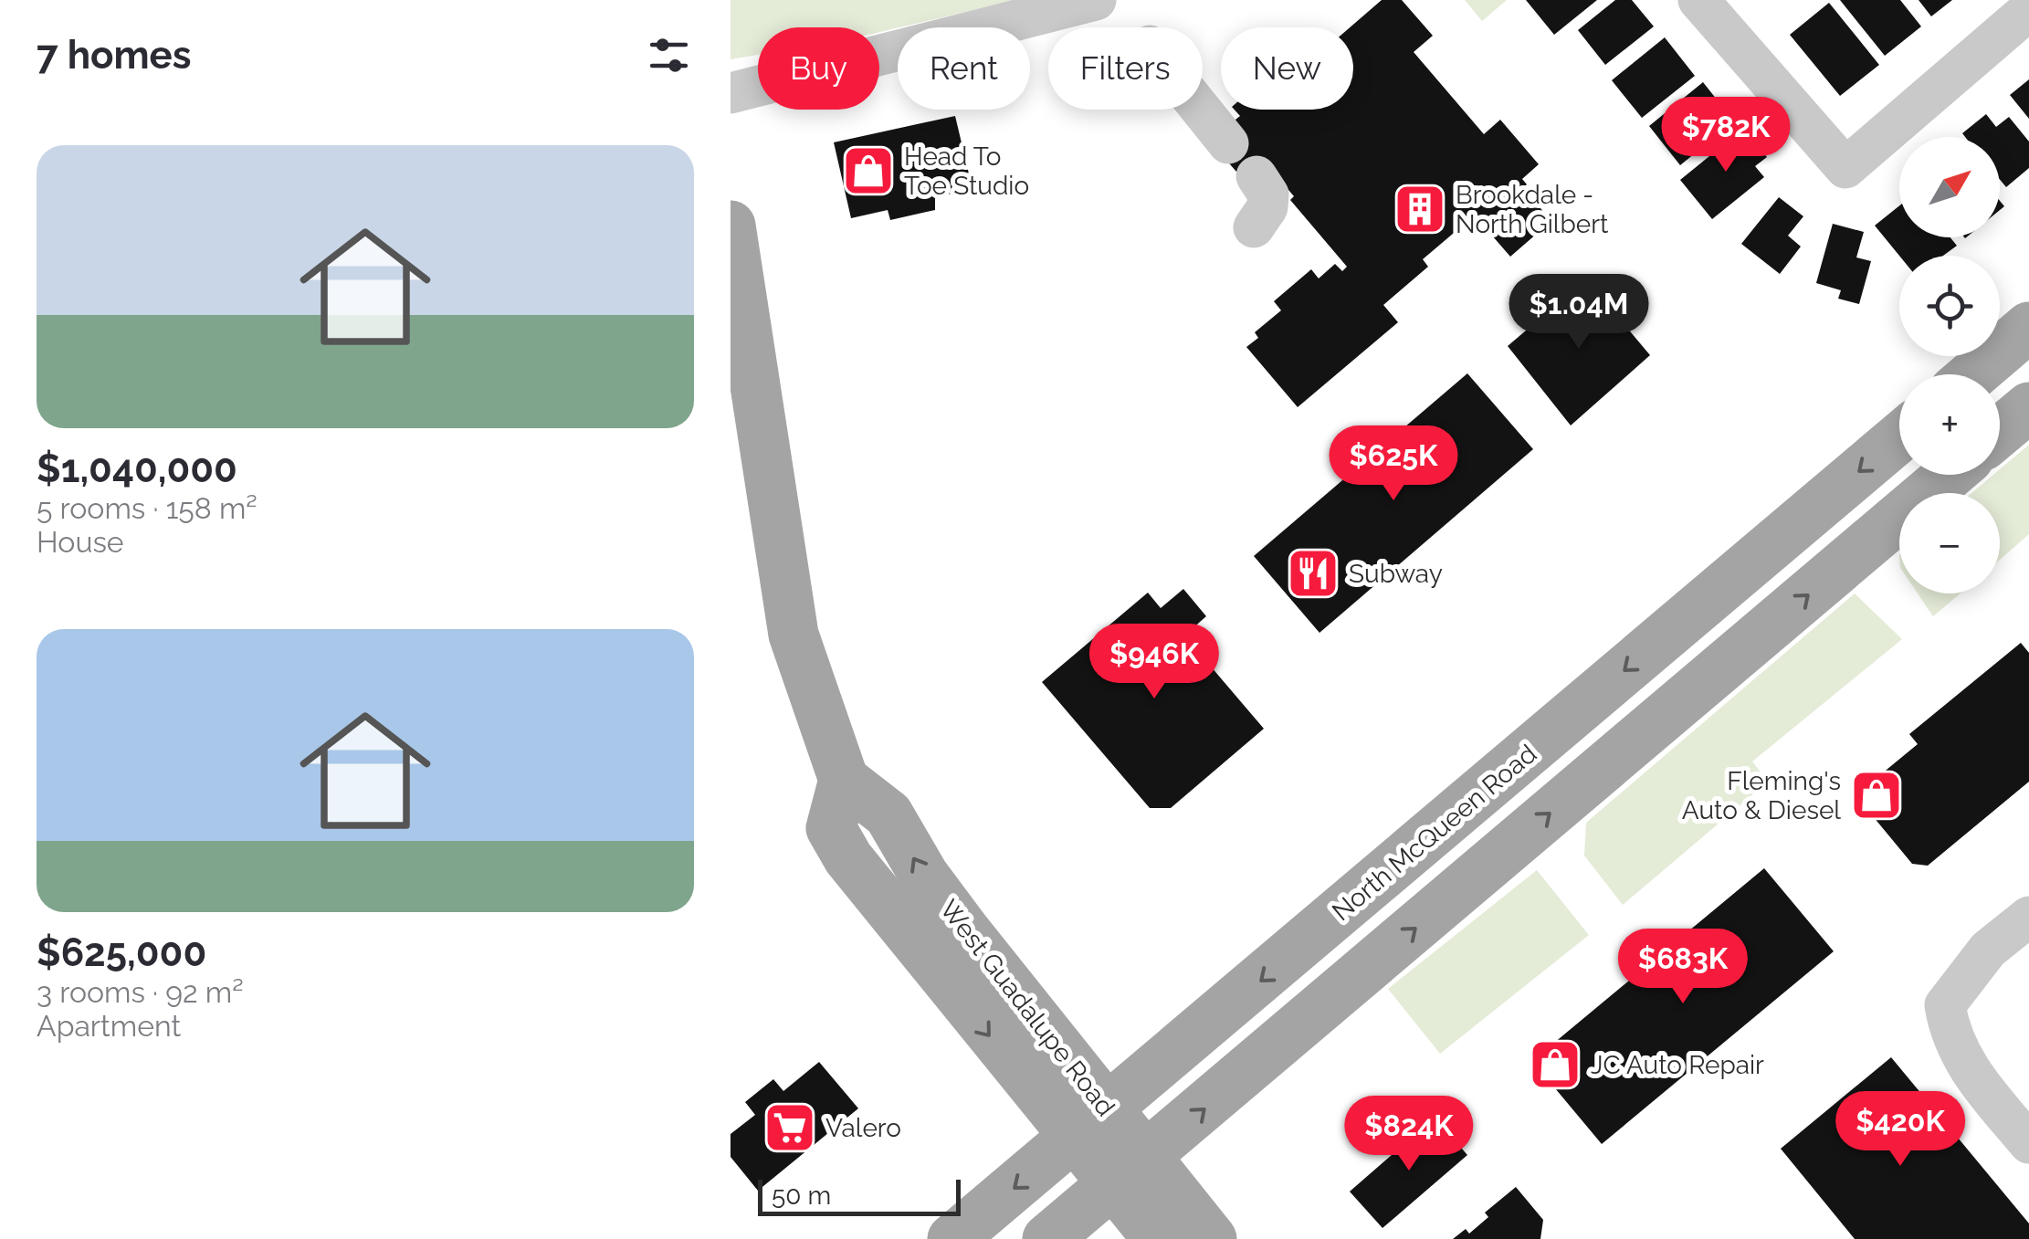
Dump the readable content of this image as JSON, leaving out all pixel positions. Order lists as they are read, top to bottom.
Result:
{
  "streets": {
    "main road": ["North McQueen Road", "West Guadalupe Road"]
  },
  "crossings": [
    ["North McQueen Road", "West Guadalupe Road"]
  ],
  "places": {
    "shop": ["Head To Toe Studio", "Fleming's Auto & Diesel", "JC Auto Repair"],
    "building": ["Brookdale - North Gilbert"],
    "restaurant": ["Subway"],
    "supermarket": ["Valero"]
  },
  "scale_bar": "50 m",
  "north": "top right",
  "page": {
    "heading": "7 homes",
    "chip": [
      "Buy",
      "Rent",
      "Filters",
      "New"
    ],
    "price": [
      "$782K",
      "$1.04M",
      "$625K",
      "$946K",
      "$683K",
      "$420K",
      "$824K"
    ],
    "list": [
      {
        "name": "$1,040,000",
        "note": "5 rooms · 158 m² · House"
      },
      {
        "name": "$625,000",
        "note": "3 rooms · 92 m² · Apartment"
      }
    ],
    "map_buttons": ["+", "−"],
    "scale": "50 m"
  }
}
